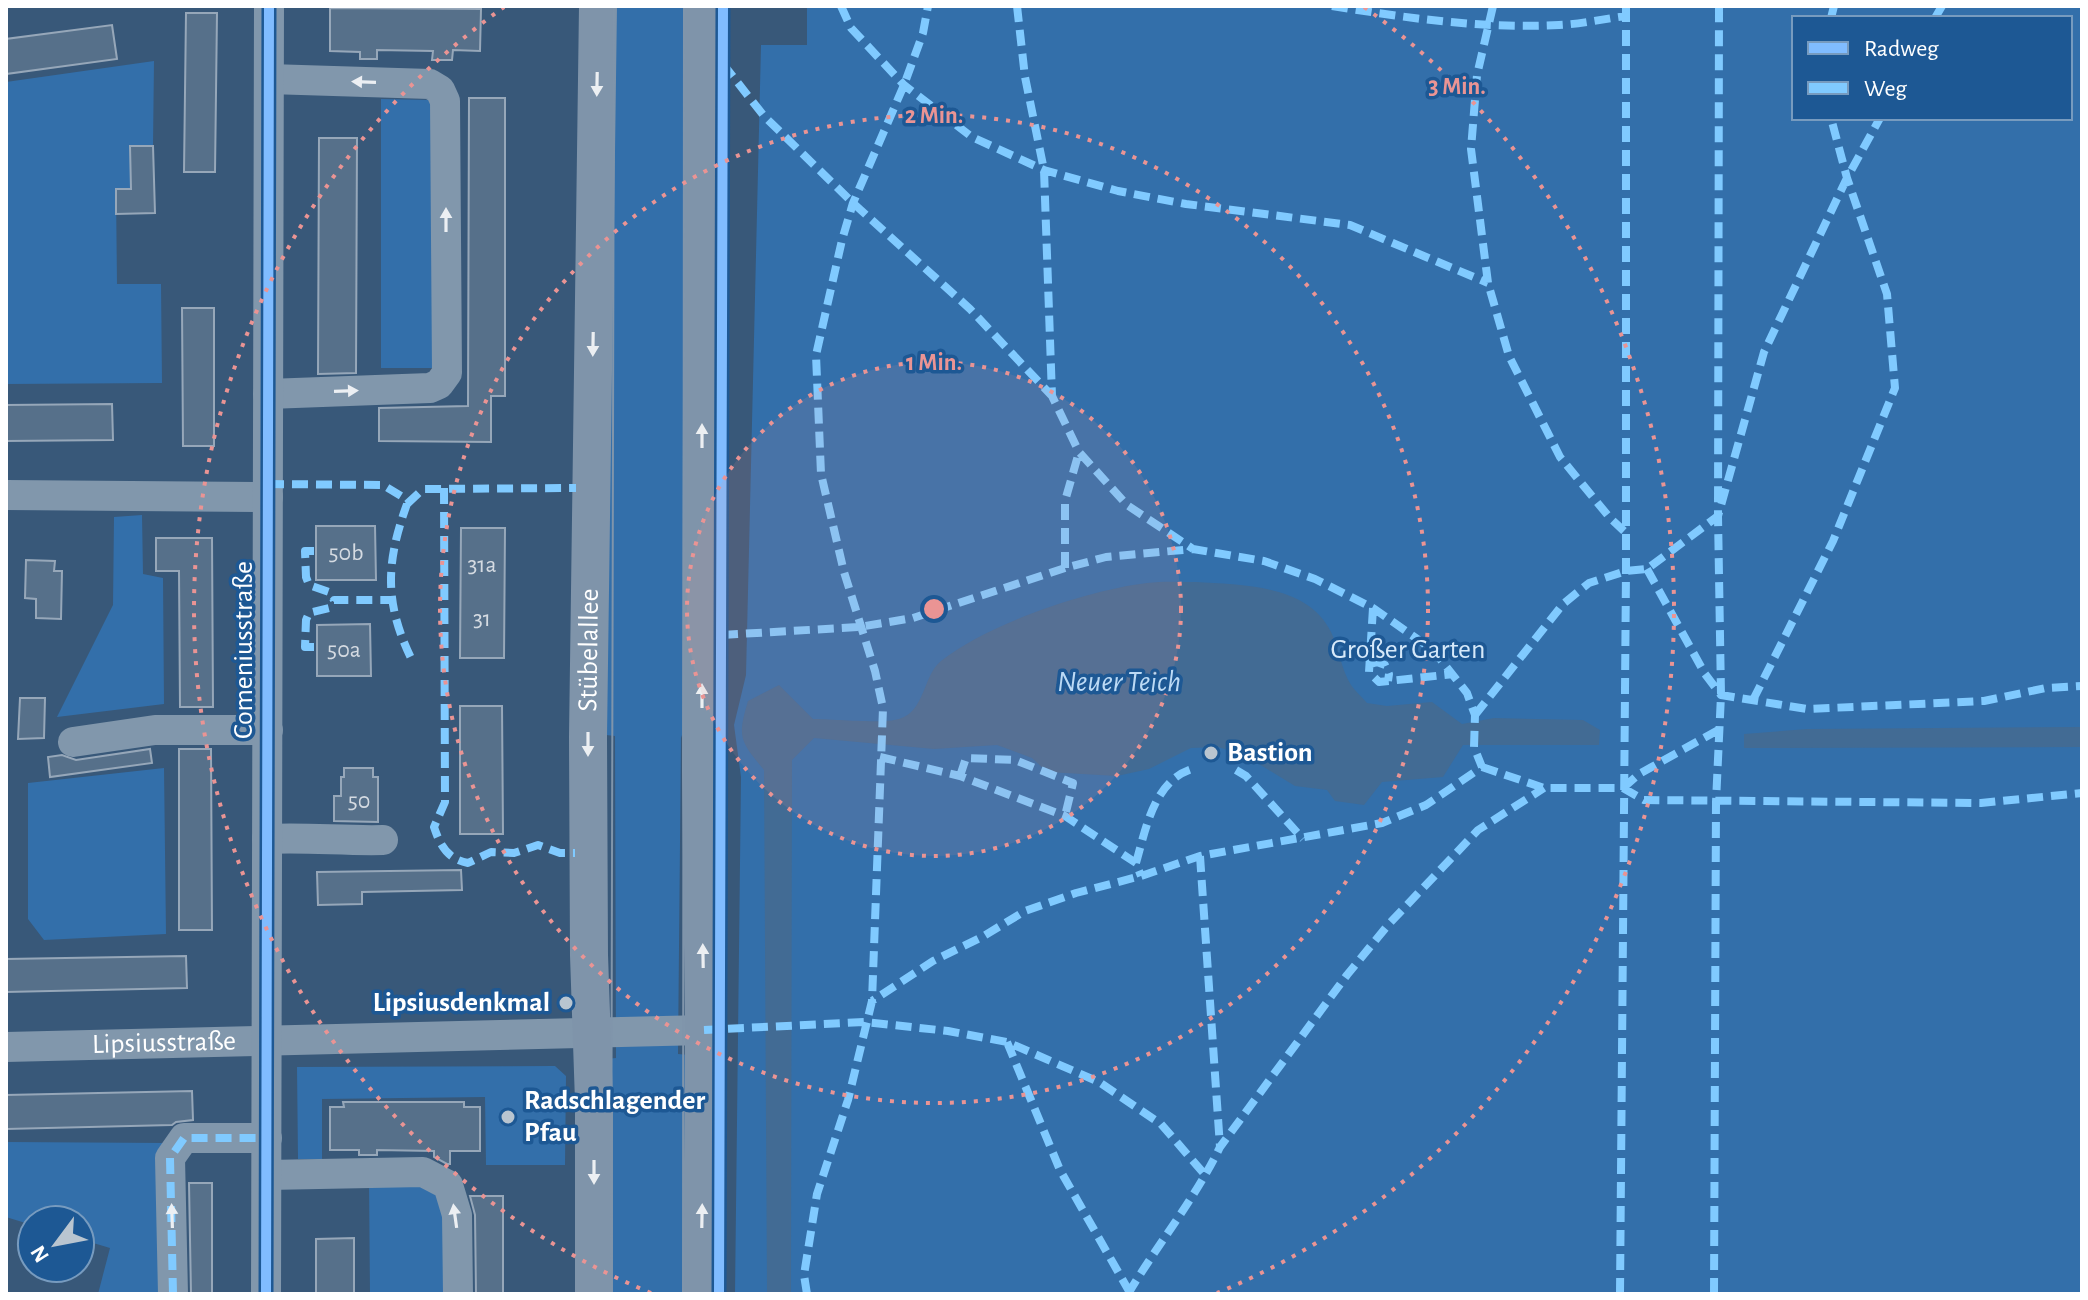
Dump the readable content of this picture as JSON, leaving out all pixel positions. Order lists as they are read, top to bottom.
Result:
{
  "streets": {
    "main road": ["Stübelallee"],
    "street": ["Comeniusstraße", "Lipsiusstraße"]
  },
  "crossings": [
    ["Comeniusstraße", "Lipsiusstraße"],
    ["Stübelallee", "Lipsiusstraße"]
  ],
  "water": ["Neuer Teich"],
  "parks": ["Großer Garten"],
  "places": ["Bastion", "Lipsiusdenkmal", "Radschlagender Pfau"],
  "house_numbers": [
    "50b",
    "31a",
    "31",
    "50a",
    "50"
  ],
  "legend": ["Radweg", "Weg"],
  "north": "bottom left",
  "rings": ["3 Min.", "2 Min.", "1 Min."]
}
